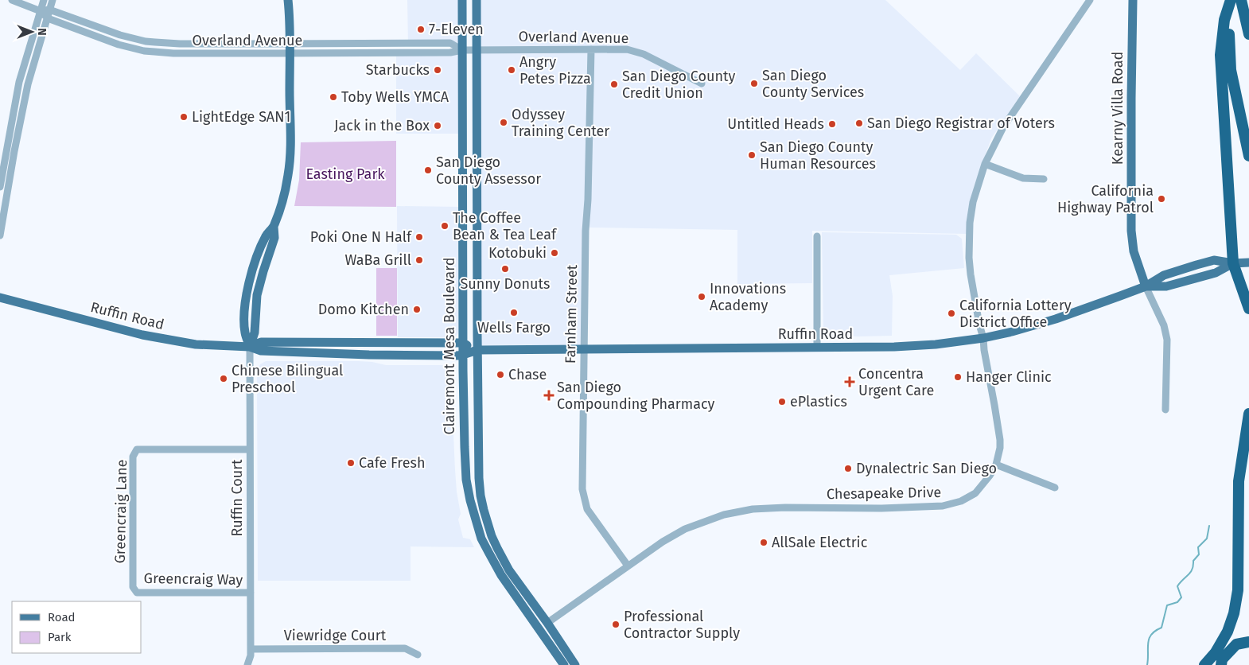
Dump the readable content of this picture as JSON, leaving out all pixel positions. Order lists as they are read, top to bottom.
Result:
{
  "streets": {
    "main road": ["Kearny Villa Road", "Ruffin Road", "Clairemont Mesa Boulevard"],
    "street": [
      "Overland Avenue",
      "Farnham Street",
      "Chesapeake Drive",
      "Ruffin Court",
      "Greencraig Lane",
      "Greencraig Way",
      "Viewridge Court"
    ]
  },
  "crossings": [
    ["Overland Avenue", "Farnham Street"],
    ["Overland Avenue", "Clairemont Mesa Boulevard"],
    ["Kearny Villa Road", "Ruffin Road"],
    ["Farnham Street", "Ruffin Road"],
    ["Farnham Street", "Chesapeake Drive"],
    ["Ruffin Road", "Clairemont Mesa Boulevard"],
    ["Ruffin Road", "Chesapeake Drive"],
    ["Ruffin Road", "Ruffin Court"],
    ["Clairemont Mesa Boulevard", "Chesapeake Drive"],
    ["Ruffin Court", "Greencraig Lane"],
    ["Ruffin Court", "Greencraig Way"],
    ["Ruffin Court", "Viewridge Court"],
    ["Greencraig Lane", "Greencraig Way"]
  ],
  "parks": ["Easting Park"],
  "places": {
    "other": [
      "7-Eleven",
      "Starbucks",
      "Angry Petes Pizza",
      "San Diego County Services",
      "San Diego County Credit Union",
      "Toby Wells YMCA",
      "LightEdge SAN1",
      "Odyssey Training Center",
      "San Diego Registrar of Voters",
      "Untitled Heads",
      "Jack in the Box",
      "San Diego County Human Resources",
      "San Diego County Assessor",
      "California Highway Patrol",
      "The Coffee Bean & Tea Leaf",
      "Poki One N Half",
      "Kotobuki",
      "WaBa Grill",
      "Sunny Donuts",
      "Innovations Academy",
      "Domo Kitchen",
      "Wells Fargo",
      "California Lottery District Office",
      "Chase",
      "Hanger Clinic",
      "Chinese Bilingual Preschool",
      "ePlastics",
      "Cafe Fresh",
      "Dynalectric San Diego",
      "AllSale Electric",
      "Professional Contractor Supply"
    ],
    "health": ["Concentra Urgent Care", "San Diego Compounding Pharmacy"]
  },
  "legend": ["Road", "Park"],
  "north": "right"
}
